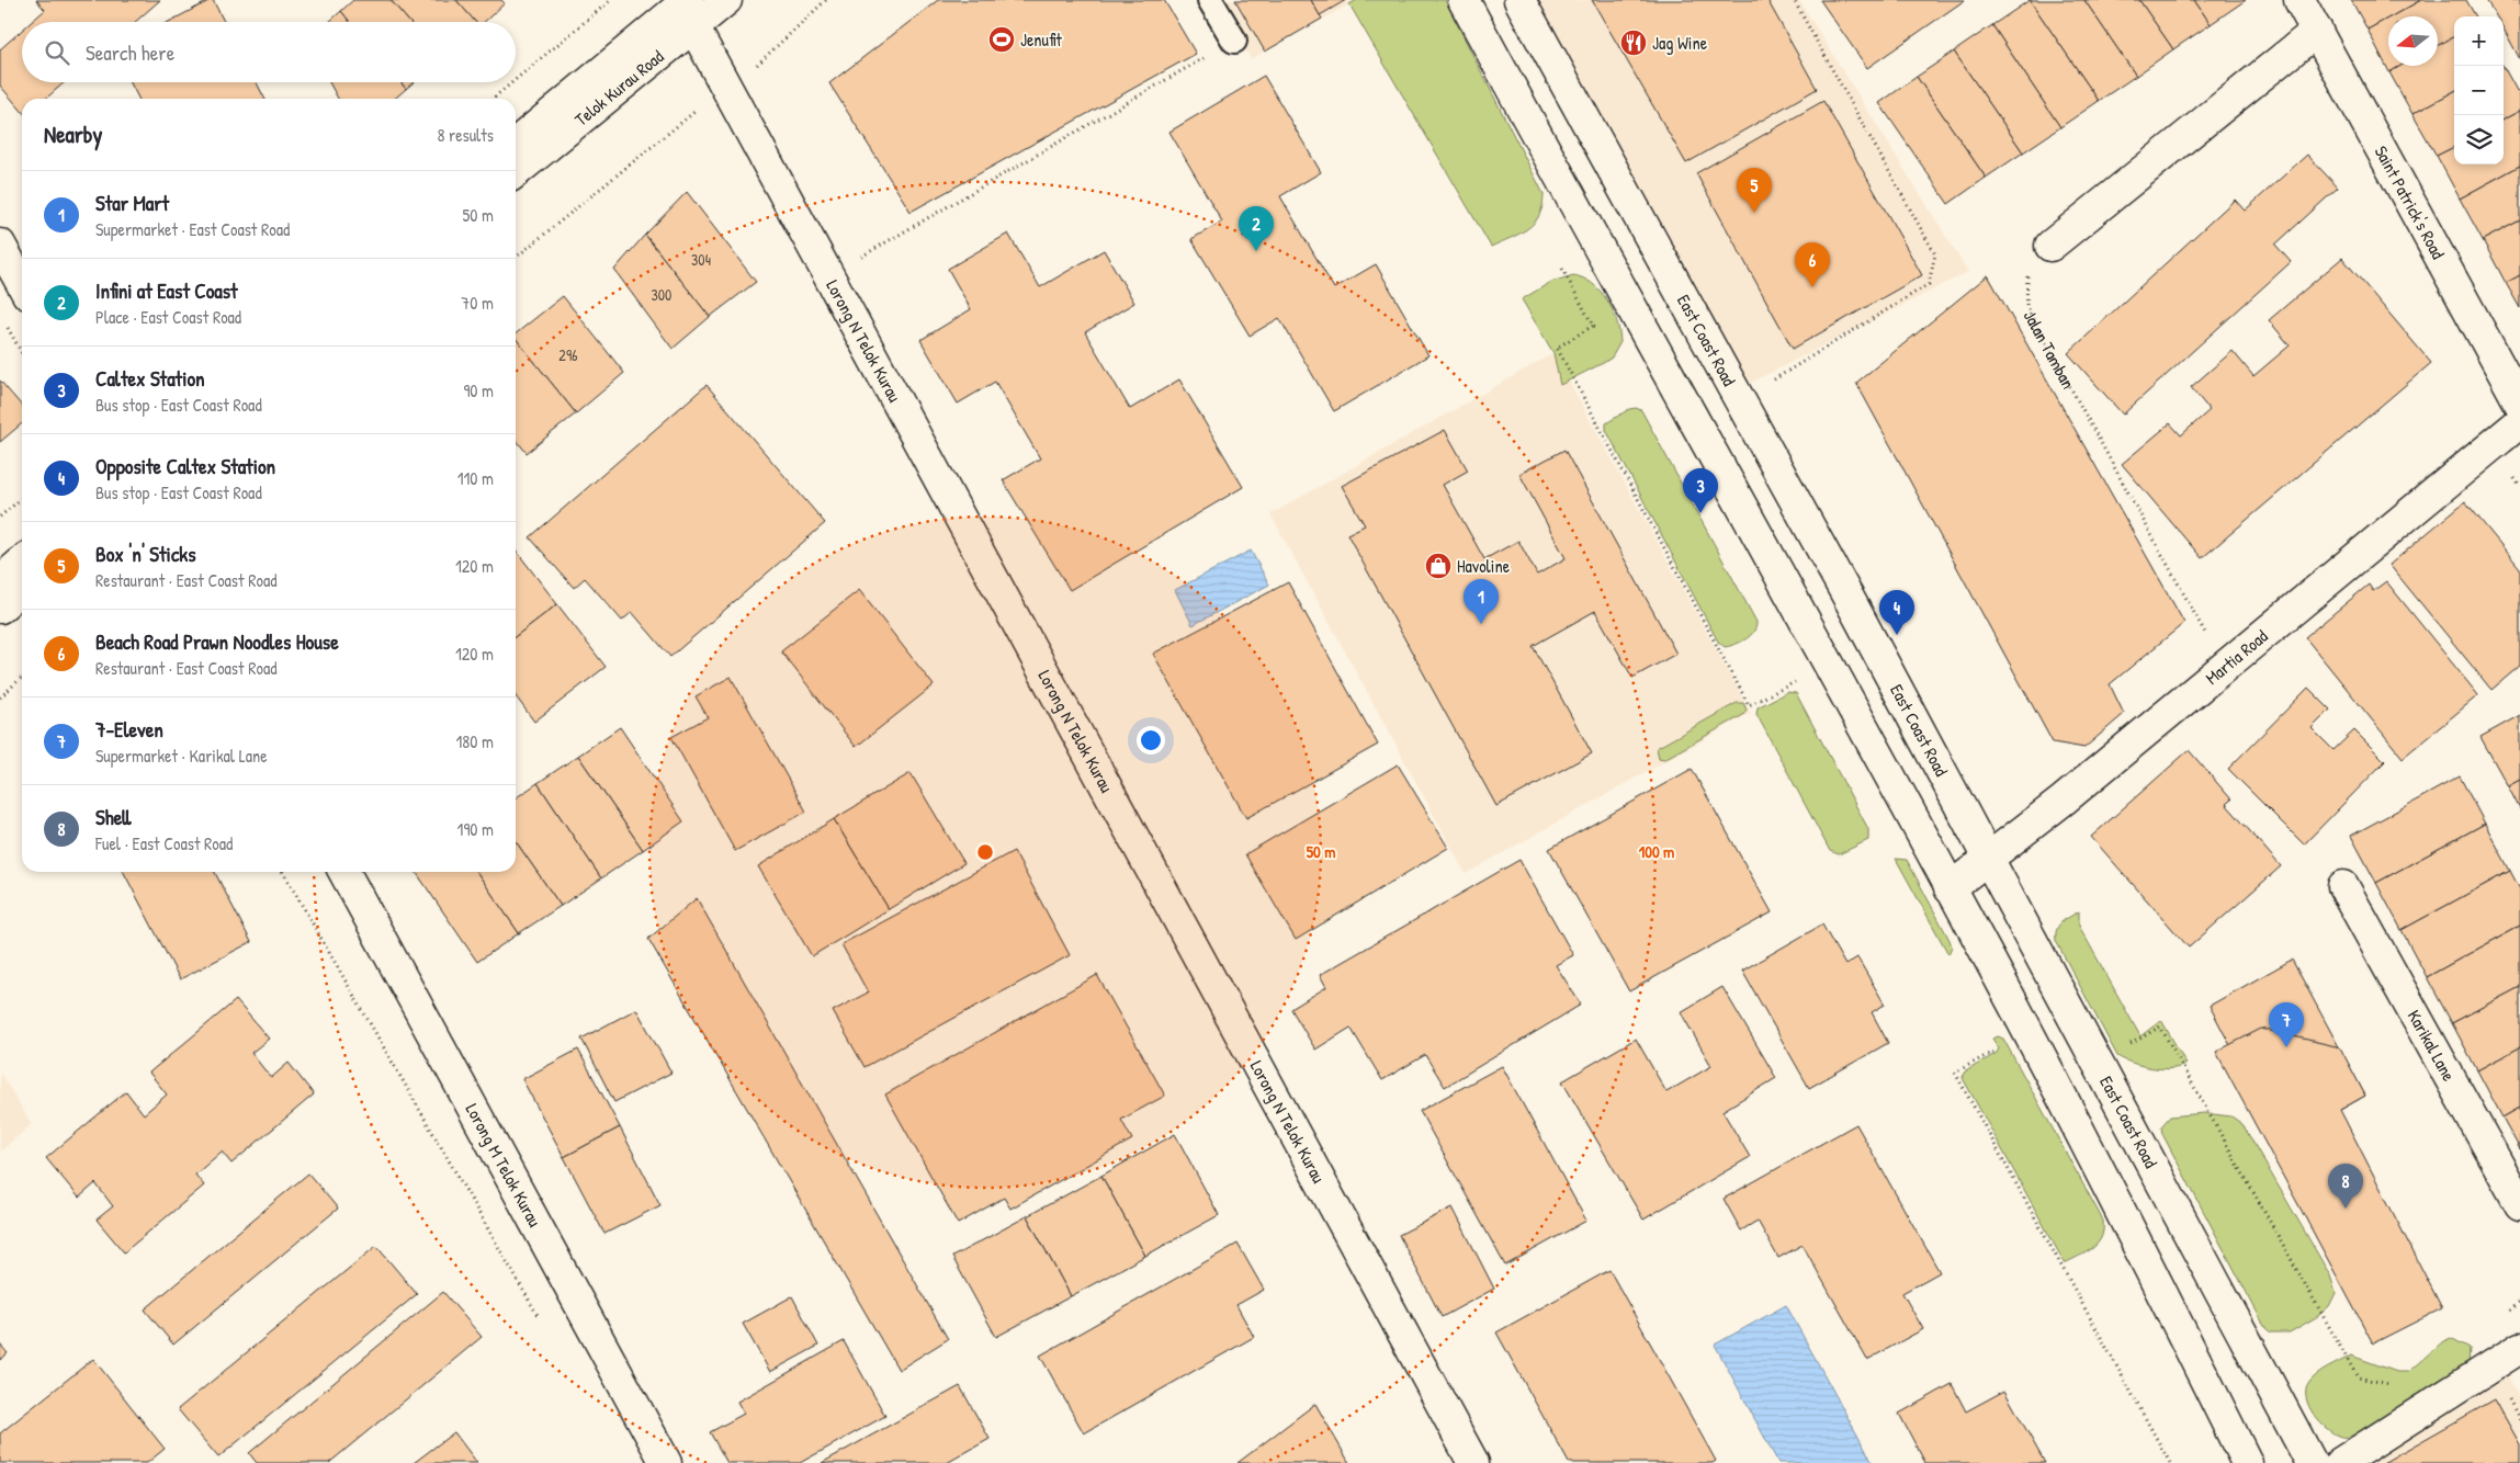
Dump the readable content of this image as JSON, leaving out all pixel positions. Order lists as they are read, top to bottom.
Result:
{
  "streets": {
    "street": [
      "Telok Kurau Road",
      "Saint Patrick's Road",
      "Lorong N Telok Kurau",
      "East Coast Road",
      "Martia Road",
      "Karikal Lane",
      "Lorong M Telok Kurau"
    ],
    "path": ["Jalan Tamban"]
  },
  "crossings": [
    ["Telok Kurau Road", "Lorong N Telok Kurau"],
    ["East Coast Road", "Martia Road"],
    ["Jalan Tamban", "Martia Road"]
  ],
  "places": {
    "sports": ["Jenufit"],
    "restaurant": ["Jag Wine"],
    "shop": ["Havoline"]
  },
  "house_numbers": ["304", "300", "296"],
  "north": "left",
  "page": {
    "map_buttons": ["+", "−"],
    "search": "Search here",
    "heading": ["Nearby", "8 results"],
    "pins": [
      "5",
      "2",
      "6",
      "3",
      "1",
      "4",
      "7",
      "8"
    ],
    "list": [
      {
        "mark": "1",
        "name": "Star Mart",
        "note": "Supermarket · East Coast Road",
        "value": "50 m"
      },
      {
        "mark": "2",
        "name": "Infini at East Coast",
        "note": "Place · East Coast Road",
        "value": "70 m"
      },
      {
        "mark": "3",
        "name": "Caltex Station",
        "note": "Bus stop · East Coast Road",
        "value": "90 m"
      },
      {
        "mark": "4",
        "name": "Opposite Caltex Station",
        "note": "Bus stop · East Coast Road",
        "value": "110 m"
      },
      {
        "mark": "5",
        "name": "Box 'n' Sticks",
        "note": "Restaurant · East Coast Road",
        "value": "120 m"
      },
      {
        "mark": "6",
        "name": "Beach Road Prawn Noodles House",
        "note": "Restaurant · East Coast Road",
        "value": "120 m"
      },
      {
        "mark": "7",
        "name": "7-Eleven",
        "note": "Supermarket · Karikal Lane",
        "value": "180 m"
      },
      {
        "mark": "8",
        "name": "Shell",
        "note": "Fuel · East Coast Road",
        "value": "190 m"
      }
    ]
  },
  "rings": ["50 m", "100 m"]
}
